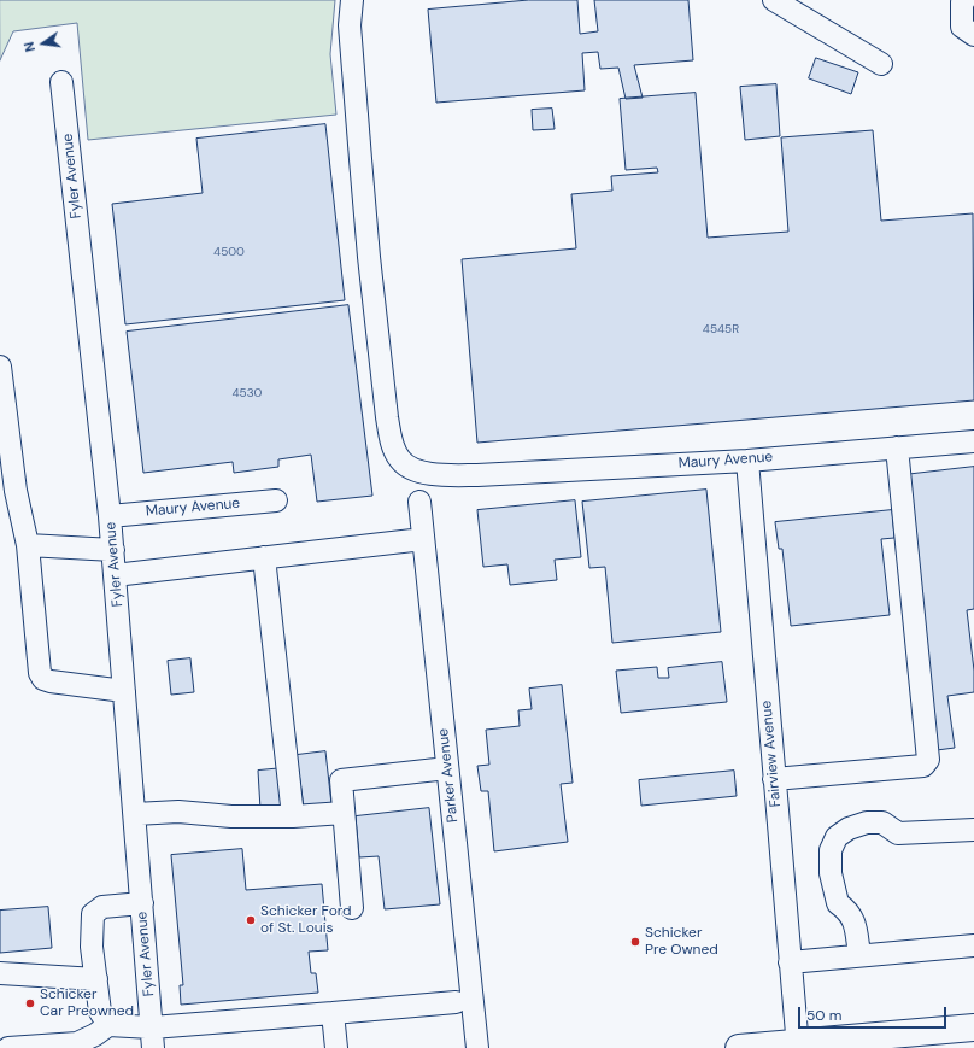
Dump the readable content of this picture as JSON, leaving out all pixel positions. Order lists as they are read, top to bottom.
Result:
{
  "streets": {
    "street": [
      "Fyler Avenue",
      "Maury Avenue",
      "Fairview Avenue",
      "Parker Avenue"
    ]
  },
  "crossings": [
    ["Fyler Avenue", "Maury Avenue"],
    ["Maury Avenue", "Fairview Avenue"]
  ],
  "places": ["Schicker Ford of St. Louis", "Schicker Pre Owned", "Schicker Car Preowned"],
  "house_numbers": ["4500", "4545R", "4530"],
  "scale_bar": "50 m",
  "north": "left"
}
